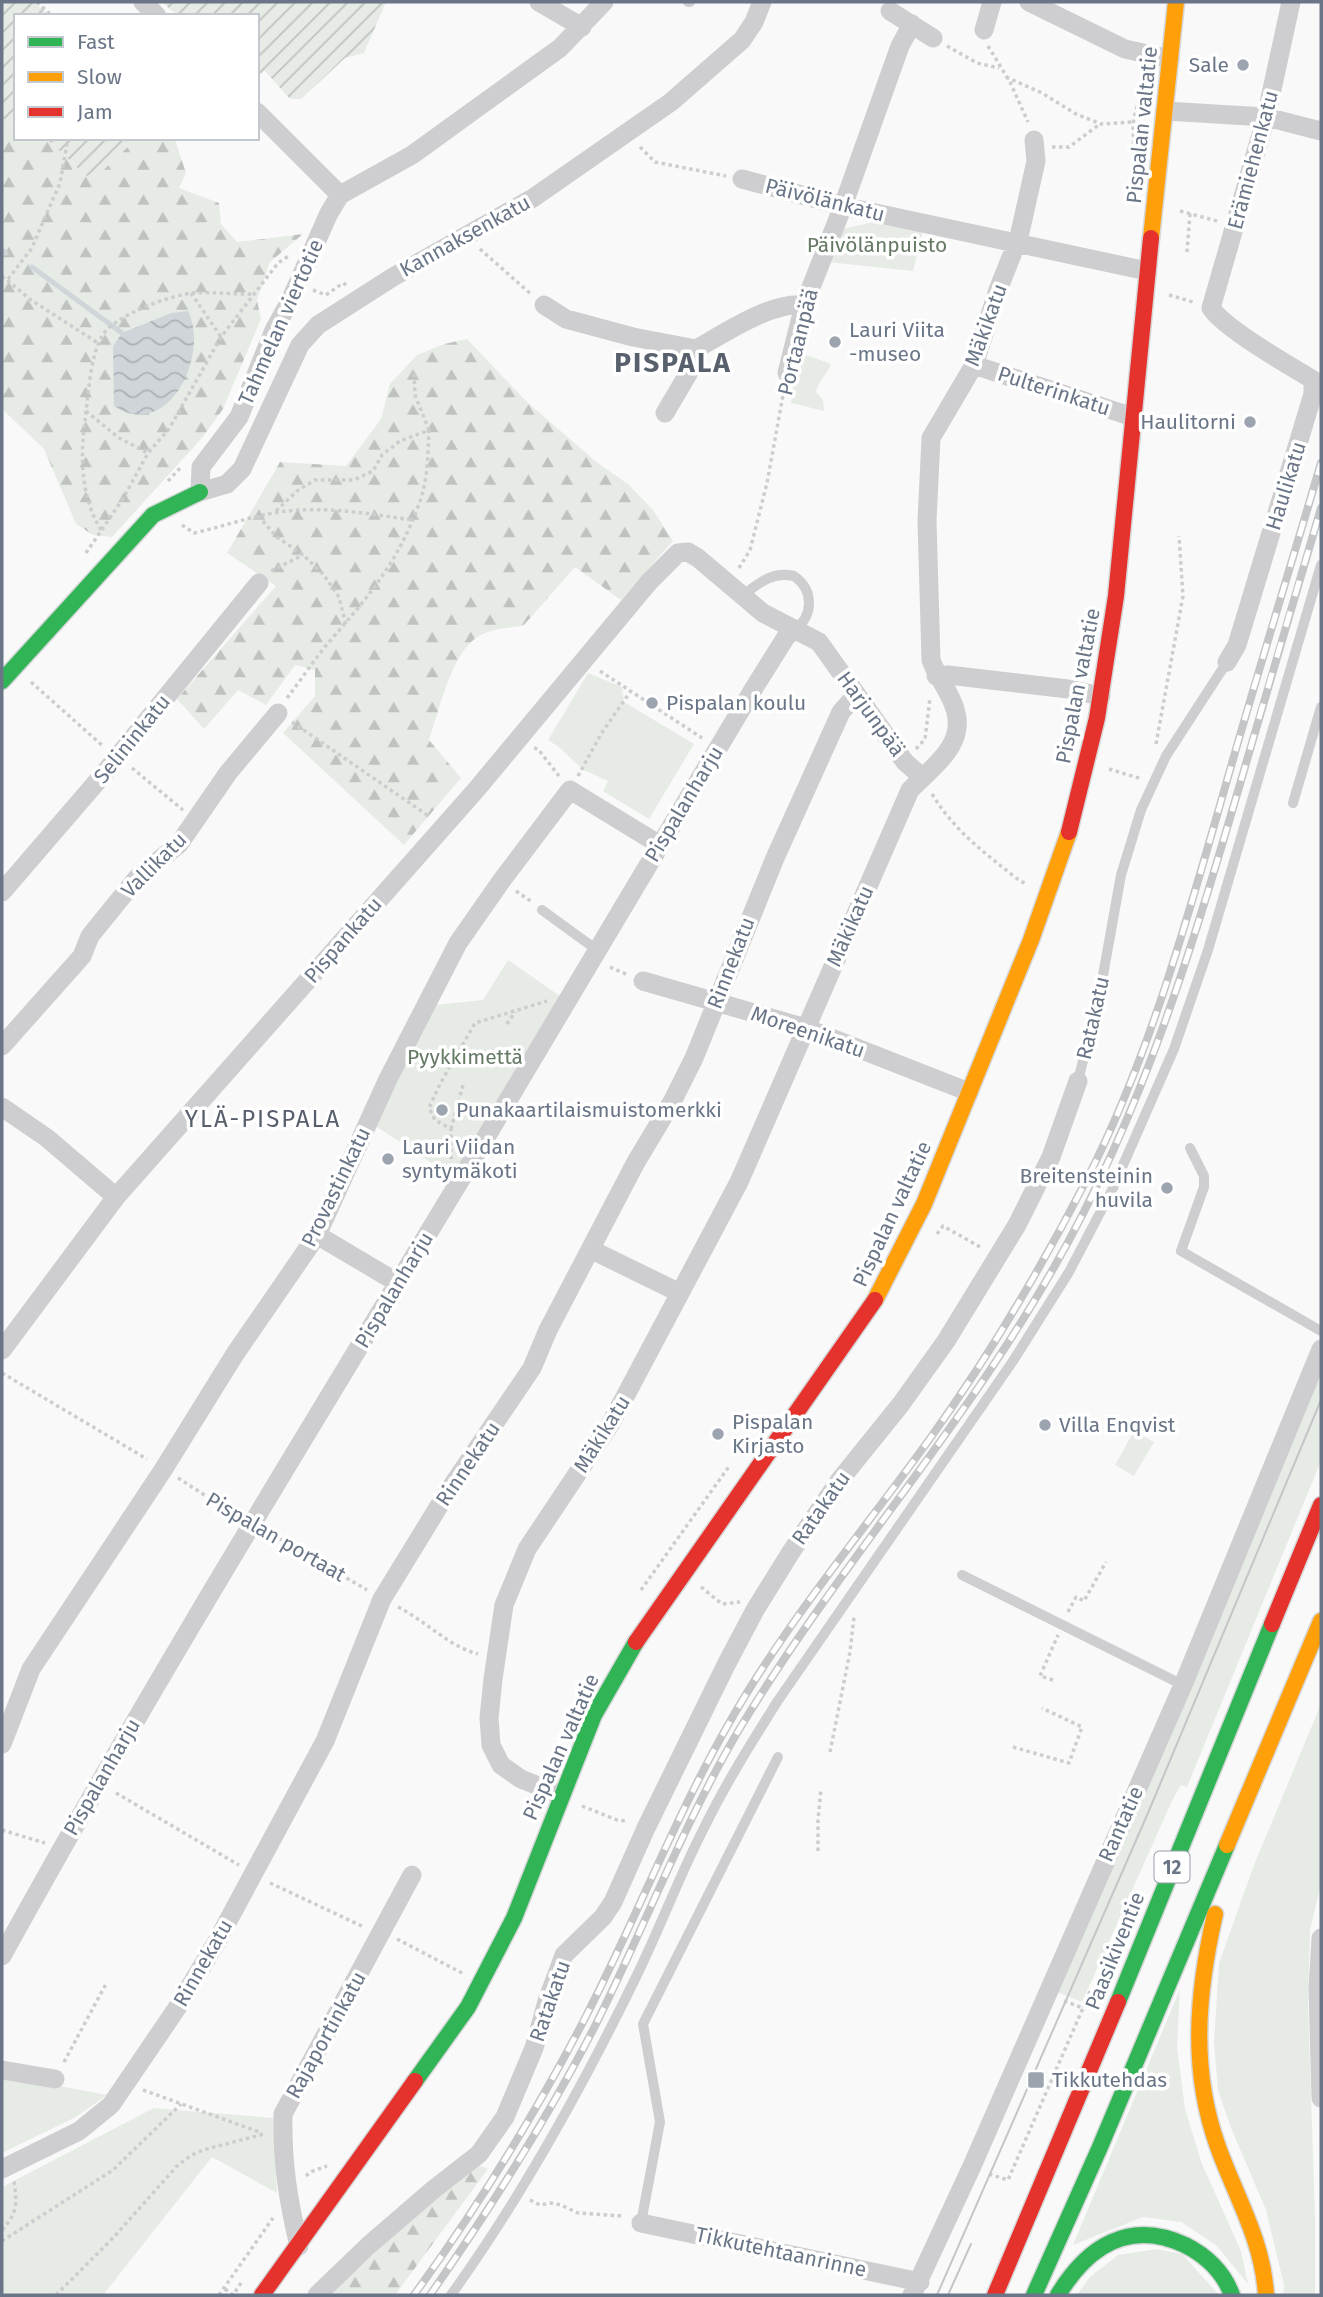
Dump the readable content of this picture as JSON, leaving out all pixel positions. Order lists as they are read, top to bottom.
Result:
{
  "streets": {
    "main road": ["Pispalan valtatie", "12", "Paasikiventie"],
    "street": [
      "Erämiehenkatu",
      "Päivölänkatu",
      "Kannaksenkatu",
      "Tahmelan viertotie",
      "Mäkikatu",
      "Portaanpää",
      "Pulterinkatu",
      "Haulikatu",
      "Harjunpää",
      "Selininkatu",
      "Pispalanharju",
      "Vallikatu",
      "Pispankatu",
      "Rinnekatu",
      "Ratakatu",
      "Moreenikatu",
      "Provastinkatu",
      "Rantatie",
      "Rajaportinkatu",
      "Tikkutehtaanrinne"
    ],
    "path": ["Pispalan portaat"]
  },
  "crossings": [
    ["Pispalan valtatie", "Päivölänkatu"],
    ["Pispalan valtatie", "Mäkikatu"],
    ["Pispalan valtatie", "Pulterinkatu"],
    ["Pispalan valtatie", "Moreenikatu"],
    ["Pispalan valtatie", "Rajaportinkatu"],
    ["Erämiehenkatu", "Haulikatu"],
    ["Päivölänkatu", "Mäkikatu"],
    ["Päivölänkatu", "Portaanpää"],
    ["Kannaksenkatu", "Tahmelan viertotie"],
    ["Mäkikatu", "Pulterinkatu"],
    ["Mäkikatu", "Harjunpää"],
    ["Mäkikatu", "Moreenikatu"],
    ["Portaanpää", "Harjunpää"],
    ["Haulikatu", "Ratakatu"],
    ["Harjunpää", "Pispalanharju"],
    ["Harjunpää", "Pispankatu"],
    ["Harjunpää", "Rinnekatu"],
    ["Pispalanharju", "Pispalan portaat"],
    ["Rinnekatu", "Moreenikatu"],
    ["Rantatie", "Tikkutehtaanrinne"]
  ],
  "districts": ["PISPALA", "YLÄ-PISPALA"],
  "parks": ["Päivölänpuisto", "Pyykkimettä"],
  "places": {
    "other": [
      "Sale",
      "Lauri Viita -museo",
      "Haulitorni",
      "Pispalan koulu",
      "Punakaartilaismuistomerkki",
      "Lauri Viidan syntymäkoti",
      "Breitensteinin huvila",
      "Villa Enqvist",
      "Pispalan Kirjasto"
    ],
    "transit": ["Tikkutehdas"]
  },
  "legend": ["Fast", "Slow", "Jam"]
}
